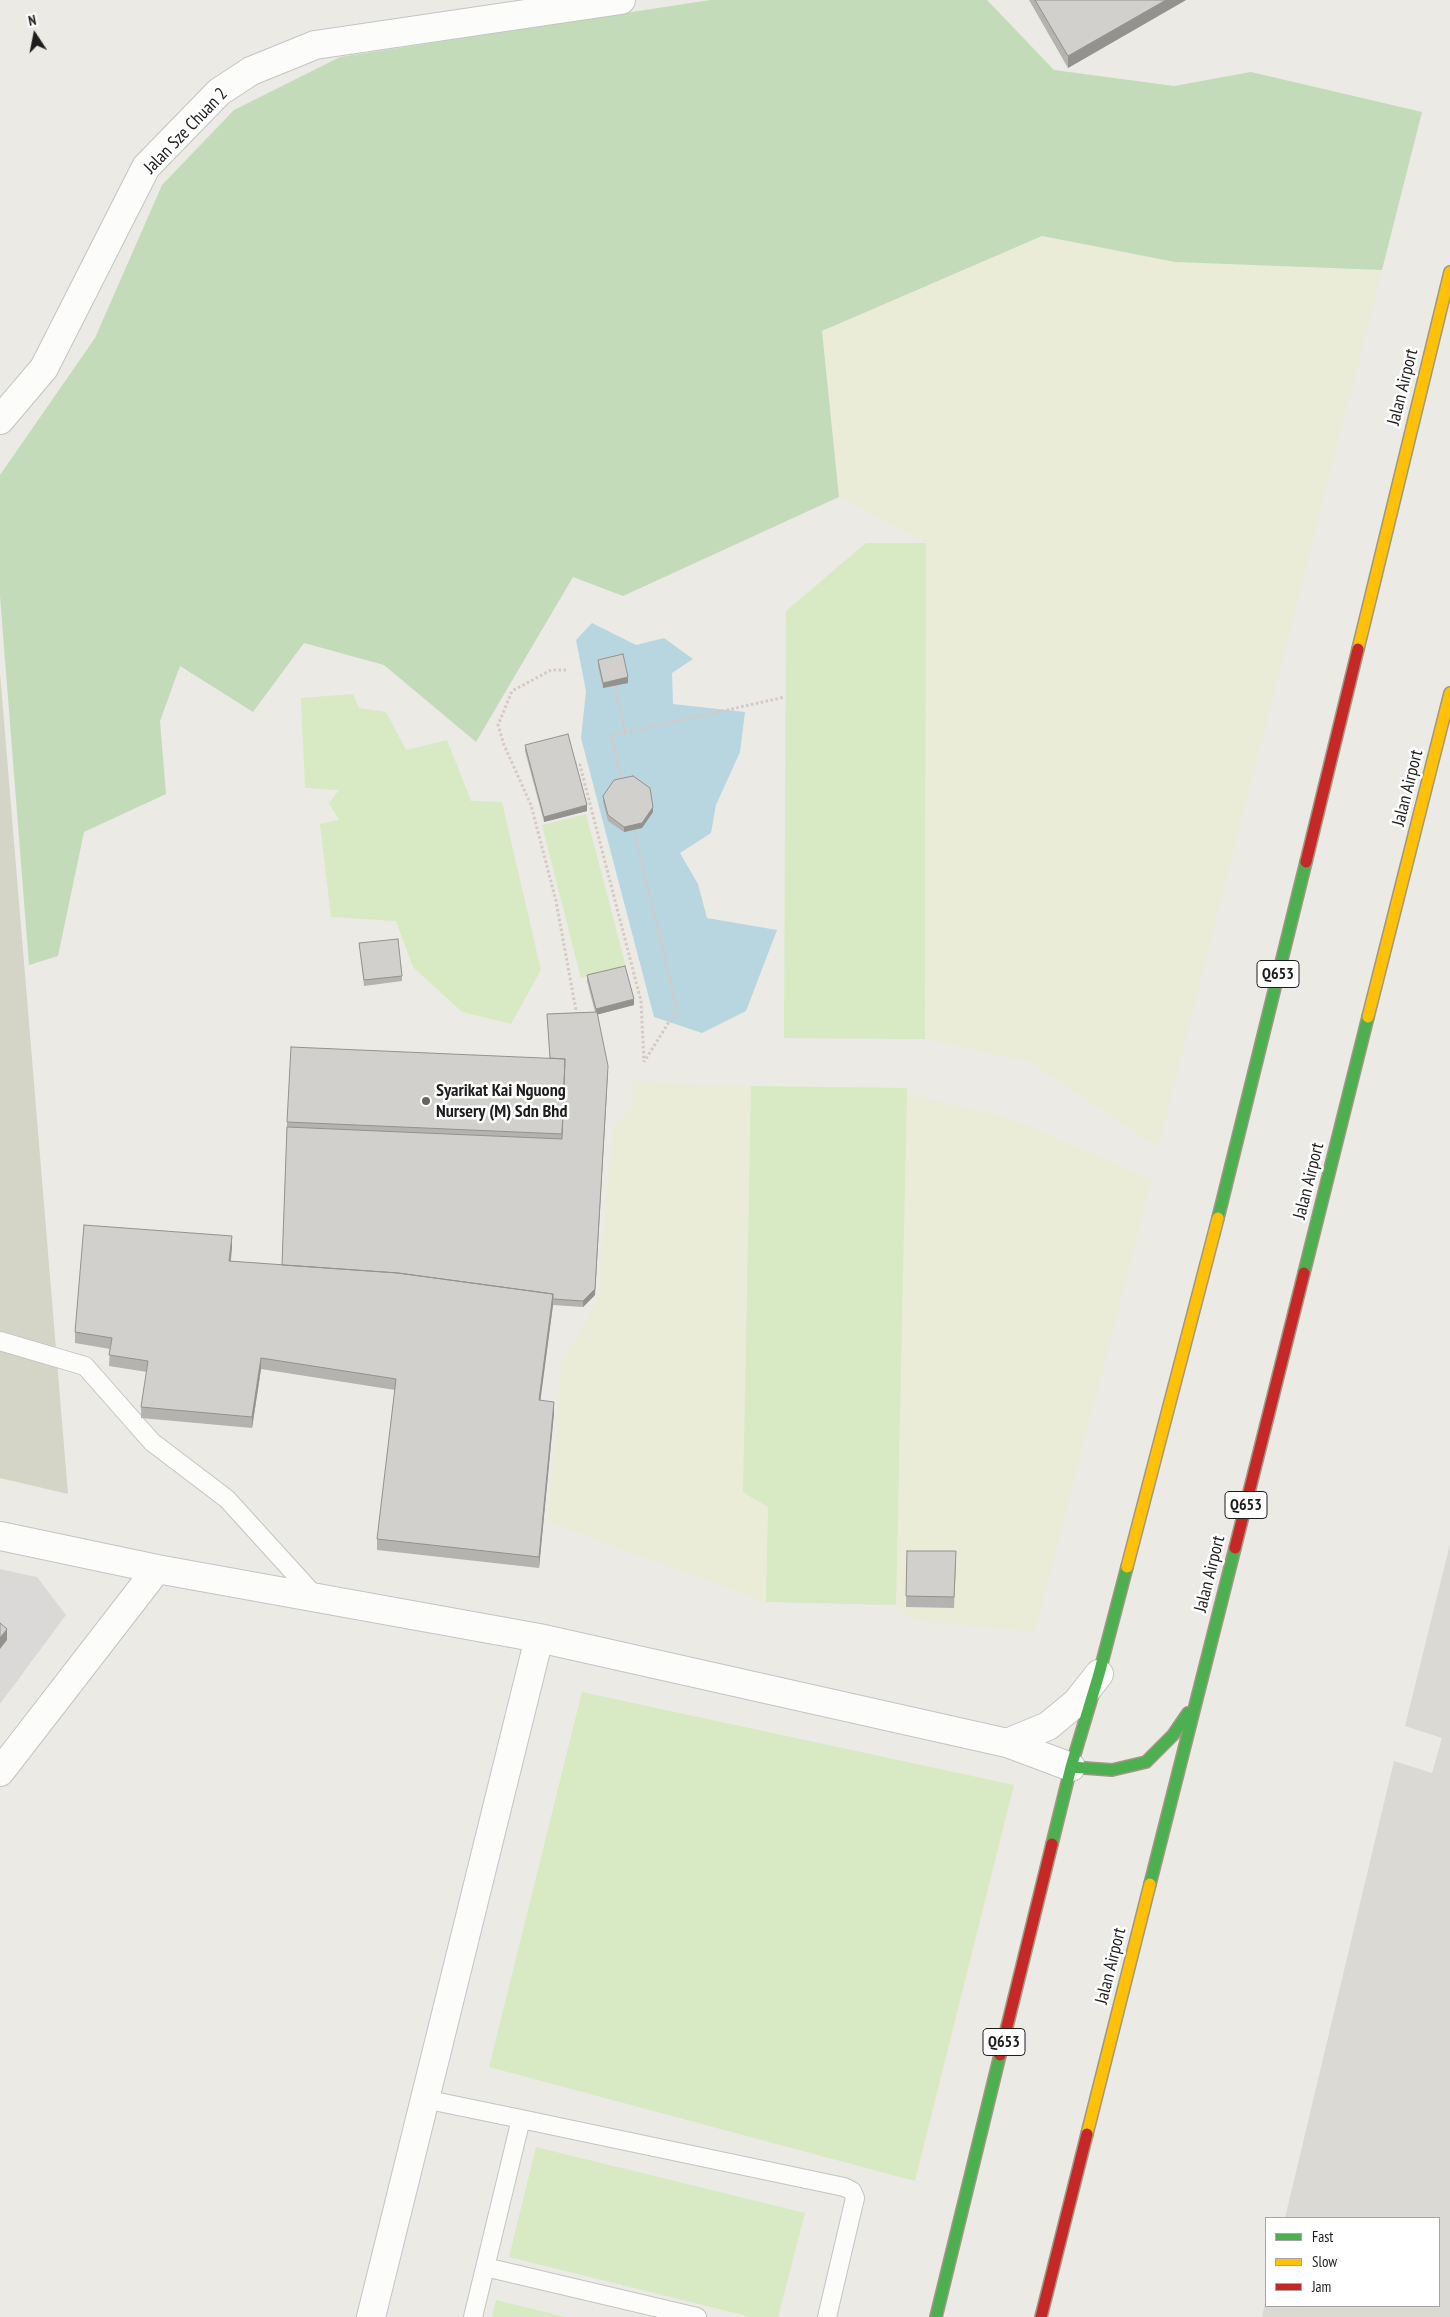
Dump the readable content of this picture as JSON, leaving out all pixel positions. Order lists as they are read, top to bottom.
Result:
{
  "streets": {
    "main road": ["Jalan Airport", "Q653"],
    "street": ["Jalan Sze Chuan 2"]
  },
  "crossings": [
    ["Jalan Airport", "Q653"]
  ],
  "places": ["Syarikat Kai Nguong Nursery (M) Sdn Bhd"],
  "legend": ["Fast", "Slow", "Jam"],
  "north": "top"
}
